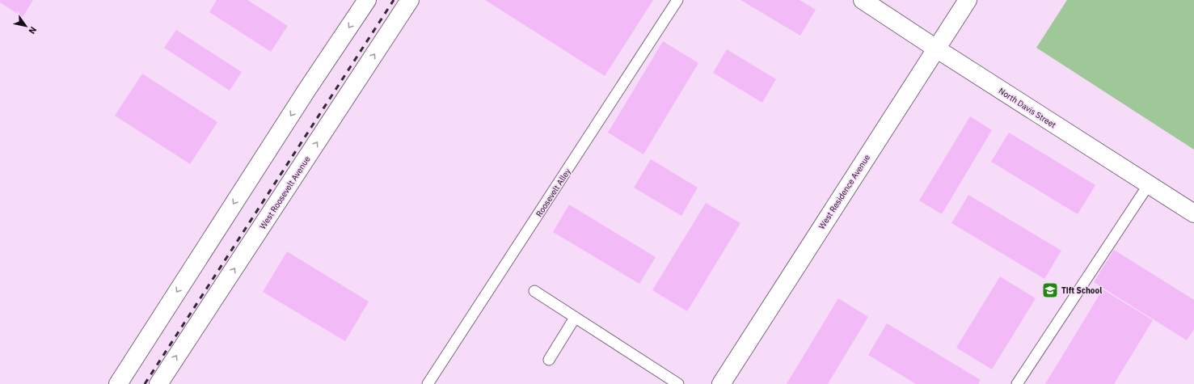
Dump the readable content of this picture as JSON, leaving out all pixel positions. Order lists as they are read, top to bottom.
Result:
{
  "streets": {
    "street": ["North Davis Street", "West Residence Avenue", "West Roosevelt Avenue"],
    "lane": ["Roosevelt Alley"]
  },
  "crossings": [
    ["North Davis Street", "West Residence Avenue"]
  ],
  "places": {
    "school or university": ["Tift School"]
  },
  "north": "bottom right"
}
